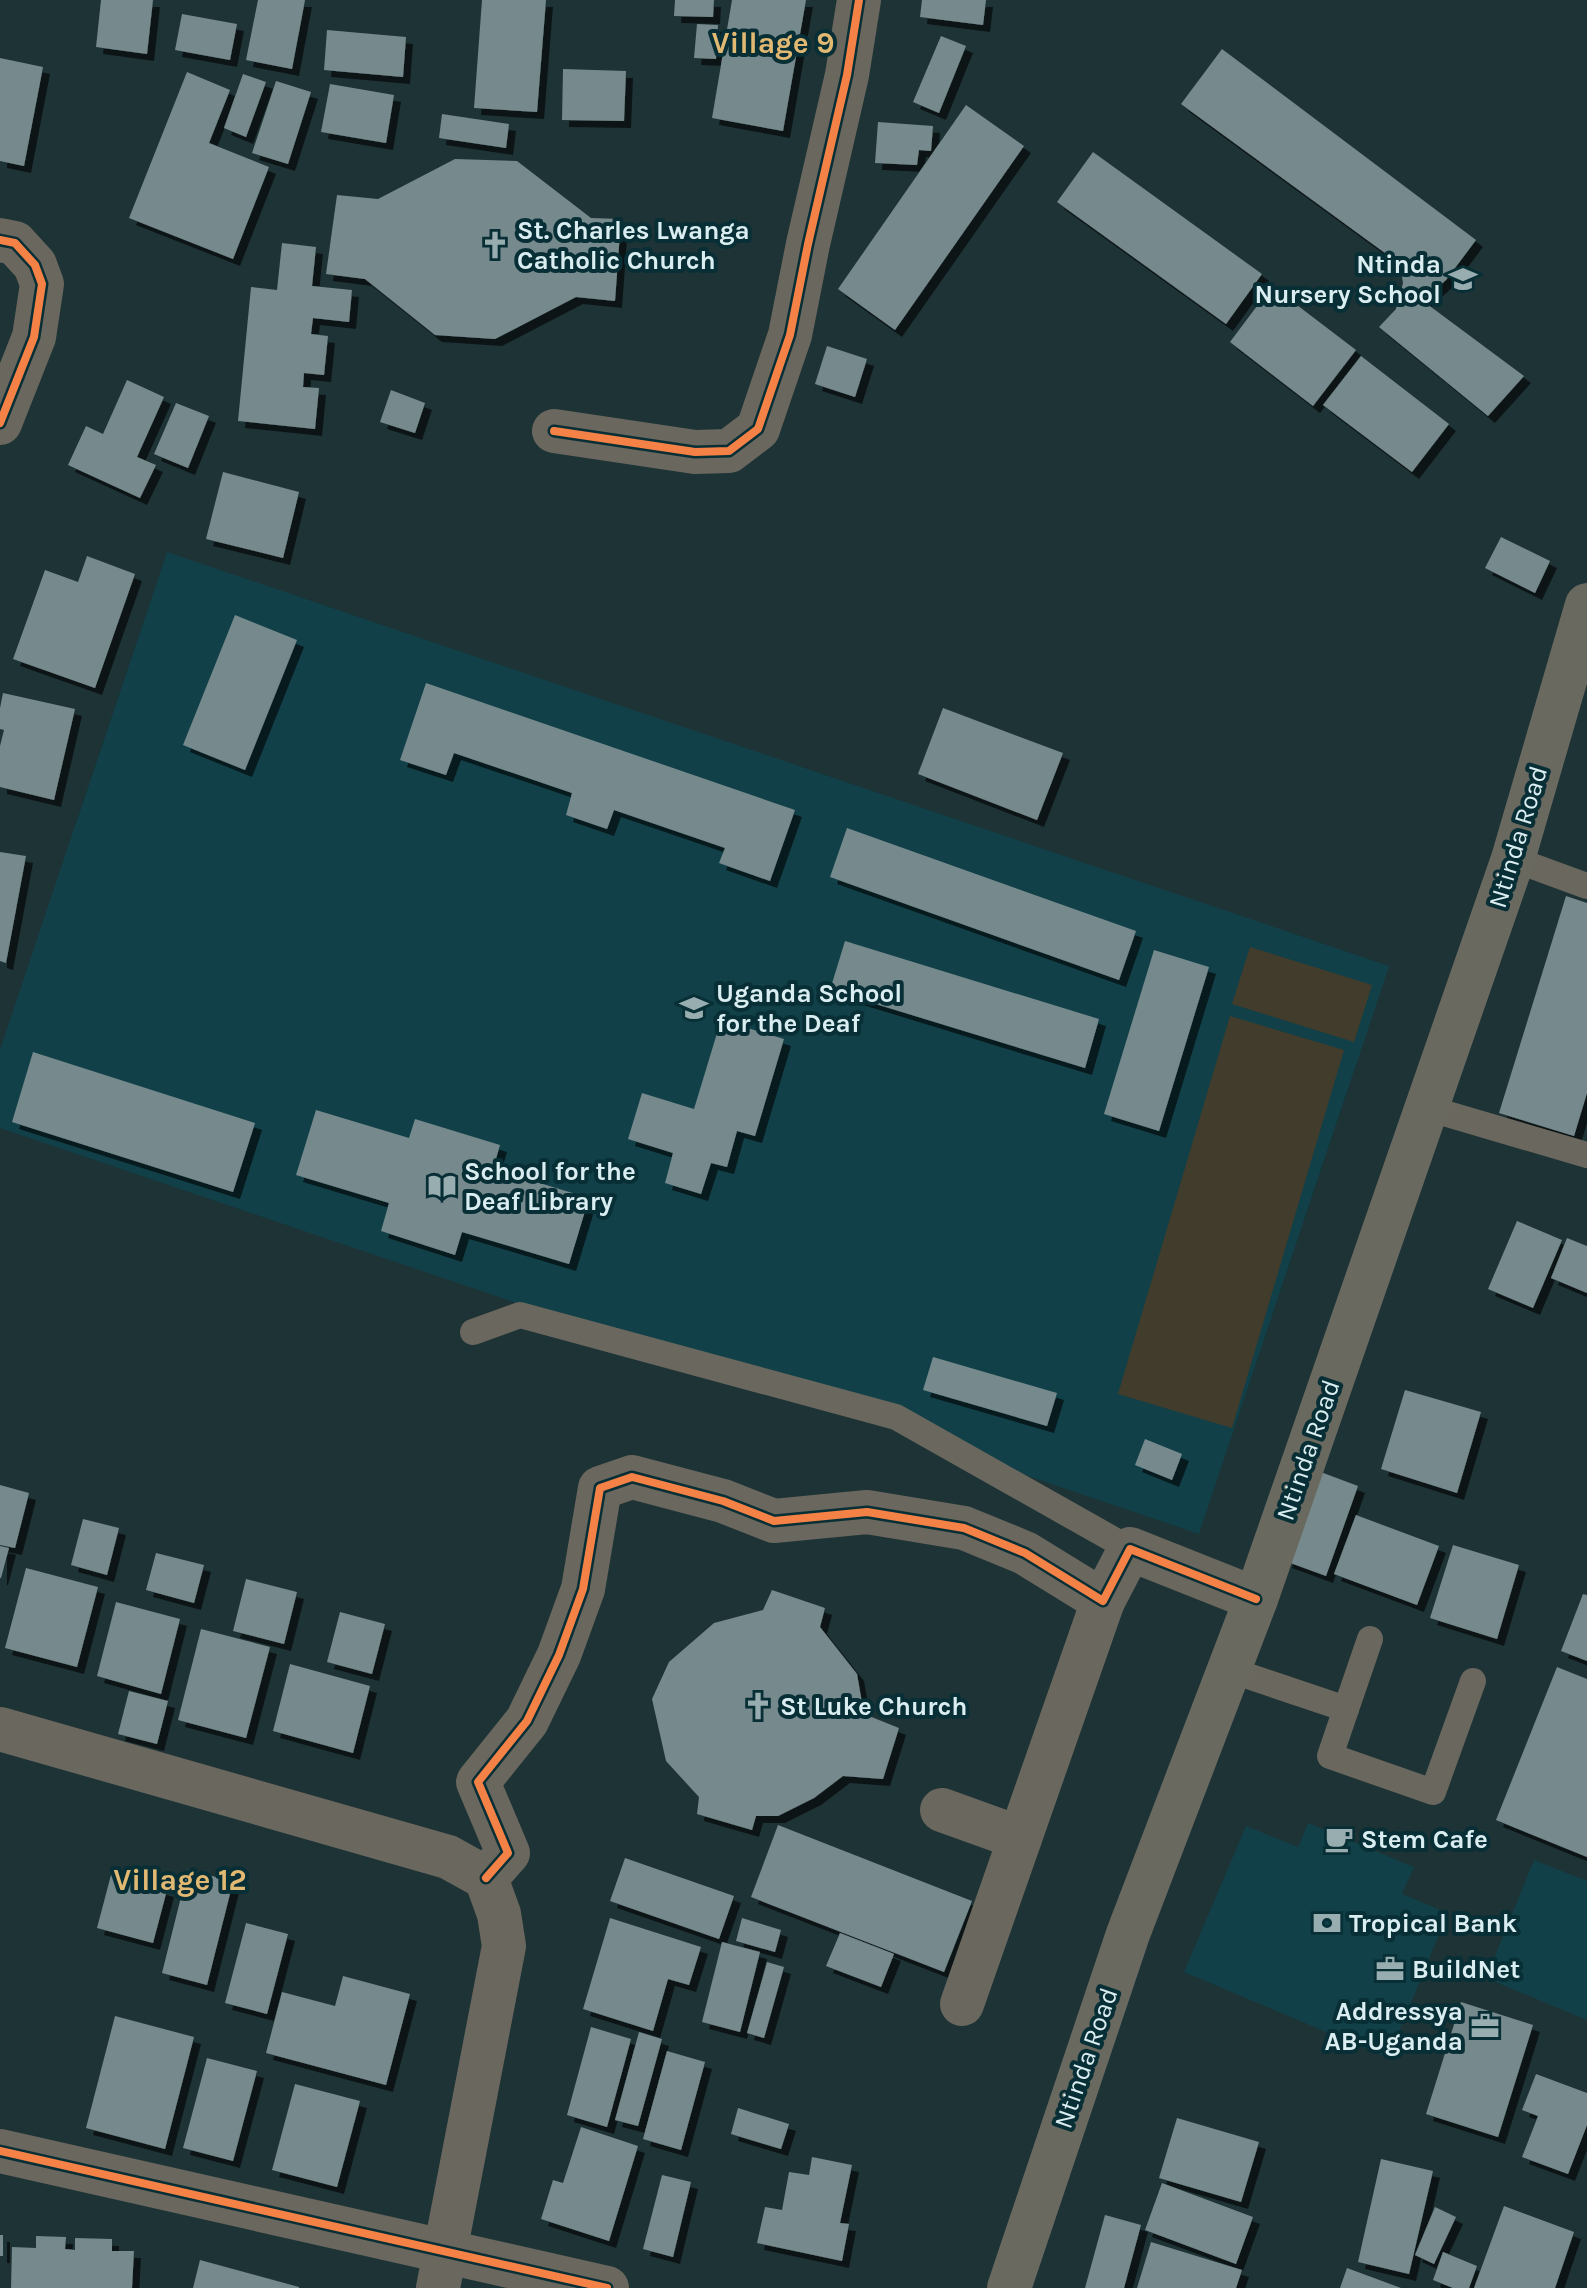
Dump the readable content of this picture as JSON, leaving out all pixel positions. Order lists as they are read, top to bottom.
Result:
{
  "streets": {
    "main road": ["Ntinda Road"]
  },
  "districts": ["Village 9", "Village 12"],
  "places": {
    "church": ["St. Charles Lwanga Catholic Church", "St Luke Church"],
    "school or university": ["Ntinda Nursery School", "Uganda School for the Deaf"],
    "library": ["School for the Deaf Library"],
    "cafe": ["Stem Cafe"],
    "bank": ["Tropical Bank"],
    "office": ["BuildNet", "Addressya AB-Uganda"]
  }
}
